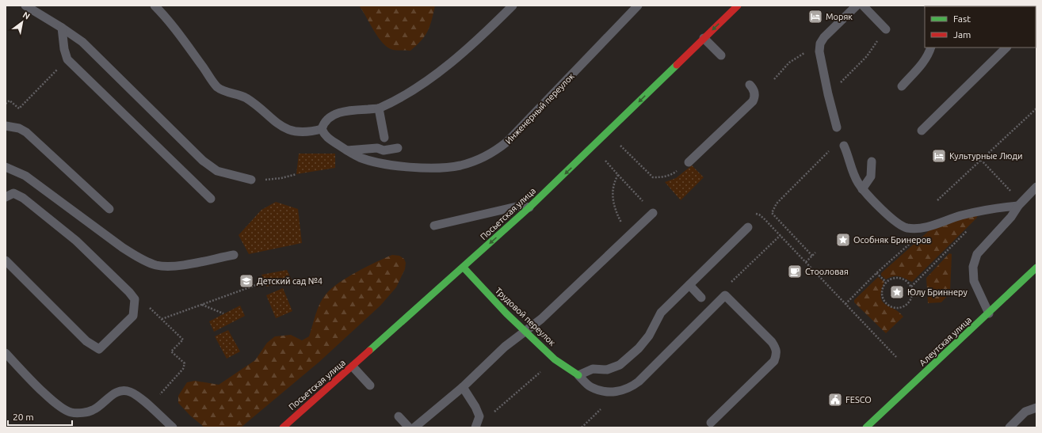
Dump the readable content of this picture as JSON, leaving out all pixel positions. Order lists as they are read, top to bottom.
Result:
{
  "streets": {
    "street": ["Посьетская улица", "Трудовой переулок", "Алеутская улица"],
    "lane": ["Инженерный переулок"]
  },
  "crossings": [
    ["Посьетская улица", "Трудовой переулок"]
  ],
  "one_way": ["Посьетская улица"],
  "places": {
    "hotel": ["Моряк", "Культурные Люди"],
    "place": ["Особняк Бринеров", "Юлу Бриннеру"],
    "cafe": ["Стооловая"],
    "school or university": ["Детский сад №4"],
    "public building": ["FESCO"]
  },
  "legend": ["Fast", "Jam"],
  "scale_bar": "20 m",
  "north": "top right"
}
